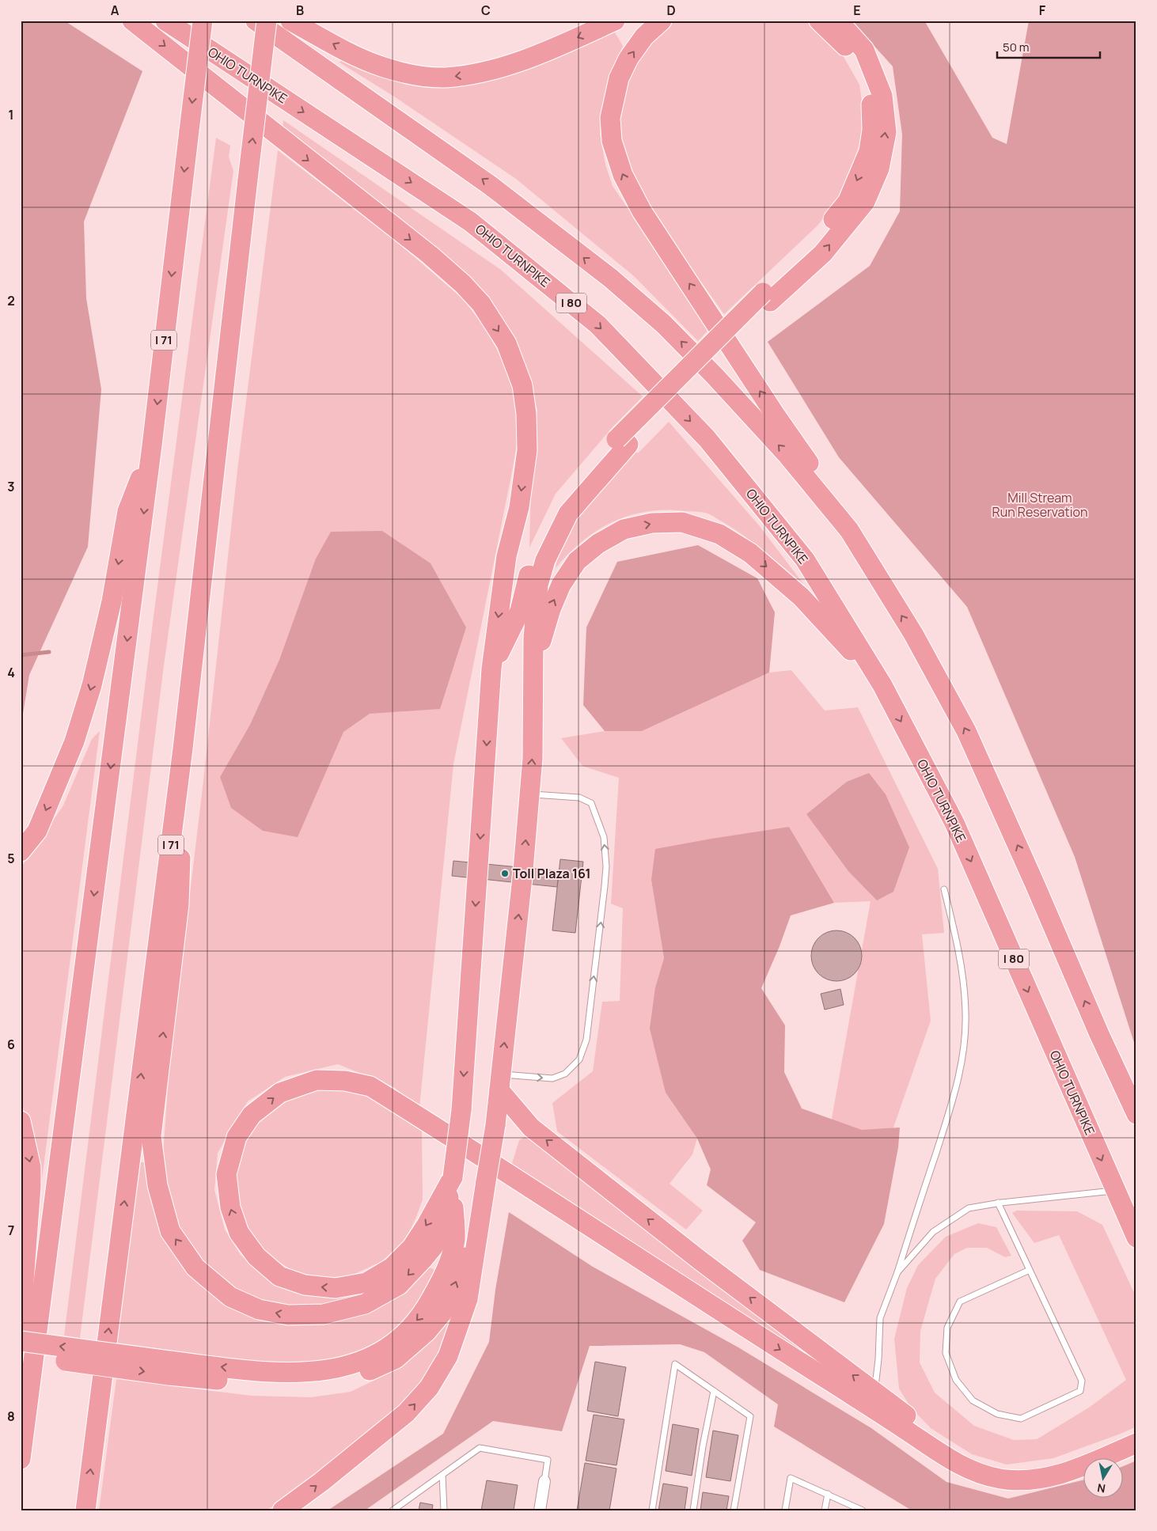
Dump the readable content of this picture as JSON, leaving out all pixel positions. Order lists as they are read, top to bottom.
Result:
{
  "streets": {
    "highway": ["OHIO TURNPIKE", "I 80", "I 71"]
  },
  "parks": ["Mill Stream Run Reservation"],
  "places": ["Toll Plaza 161"],
  "scale_bar": "50 m",
  "north": "bottom",
  "grid": {
    "columns": [
      "A",
      "B",
      "C",
      "D",
      "E",
      "F"
    ],
    "rows": [
      "1",
      "2",
      "3",
      "4",
      "5",
      "6",
      "7",
      "8"
    ]
  }
}
